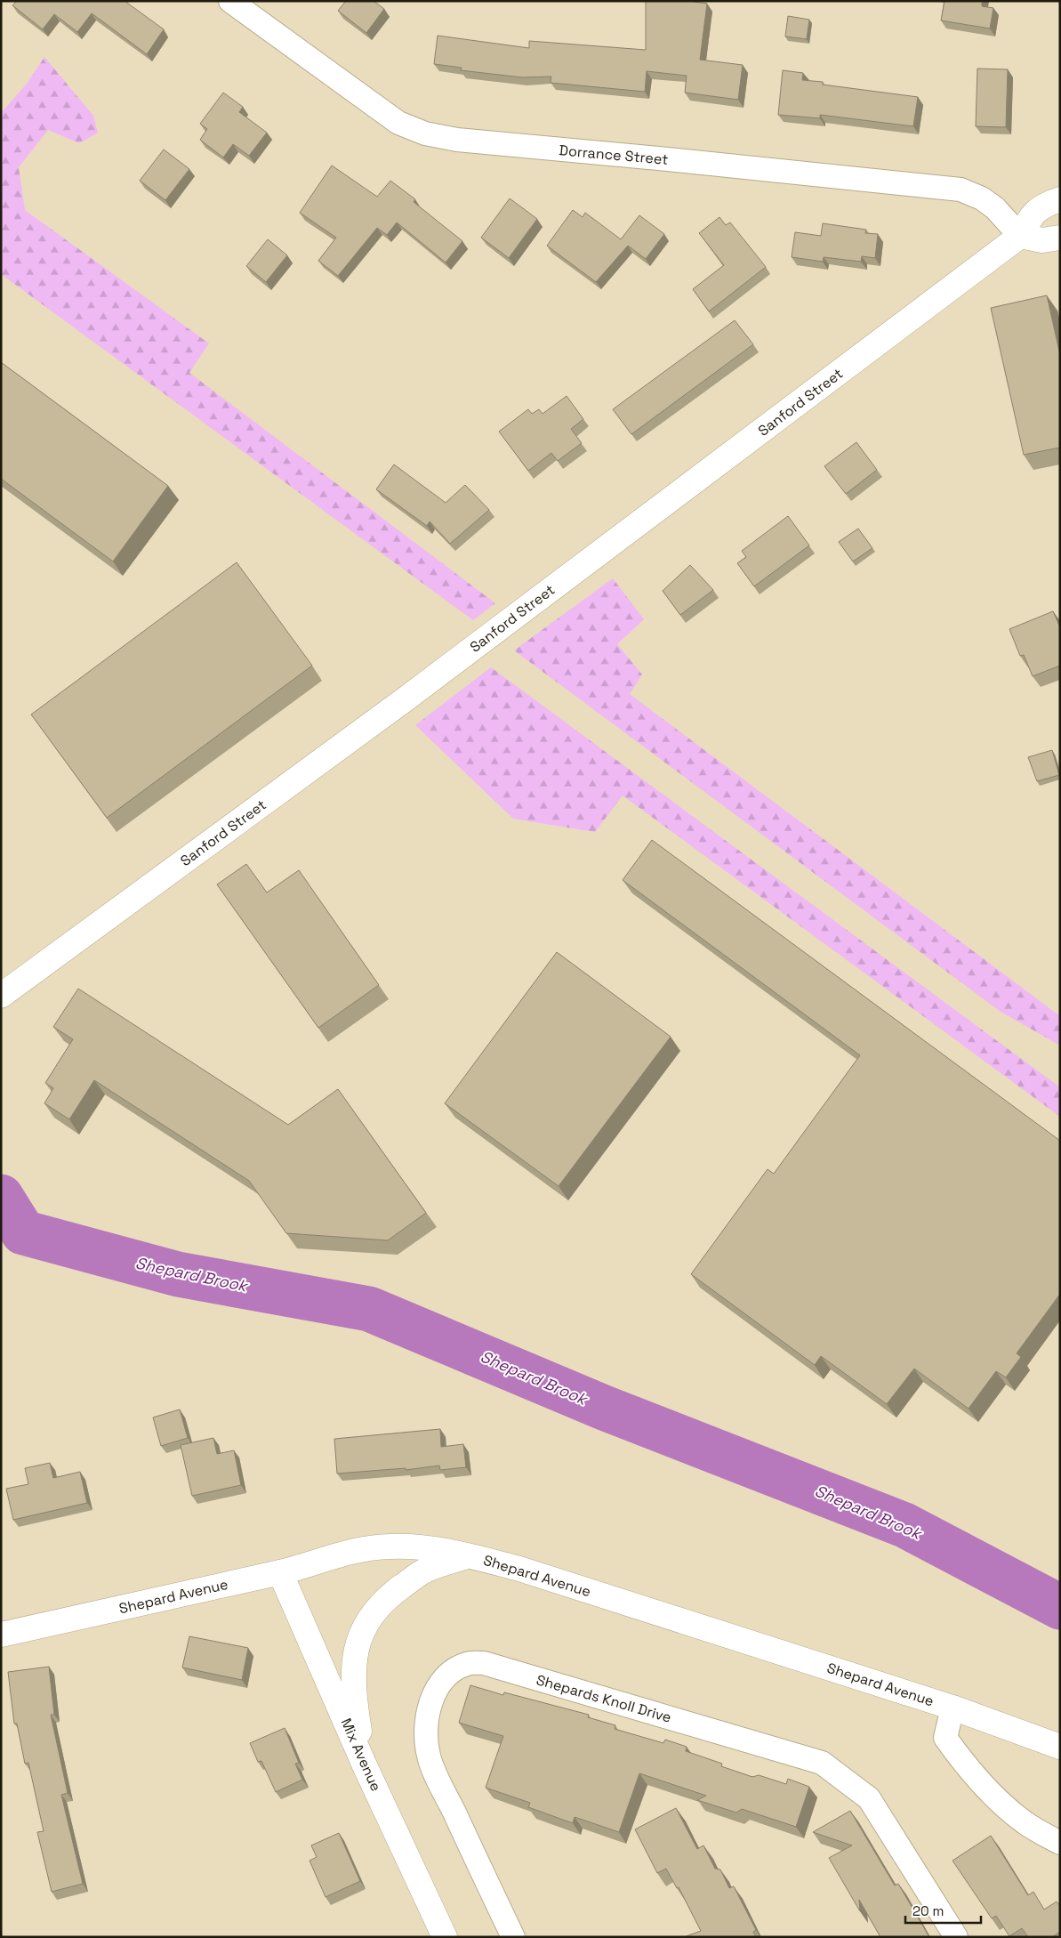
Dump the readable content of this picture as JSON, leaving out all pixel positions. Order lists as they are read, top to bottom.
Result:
{
  "streets": {
    "street": [
      "Dorrance Street",
      "Sanford Street",
      "Shepard Avenue",
      "Shepards Knoll Drive",
      "Mix Avenue"
    ]
  },
  "crossings": [
    ["Dorrance Street", "Sanford Street"],
    ["Shepard Avenue", "Mix Avenue"]
  ],
  "water": ["Shepard Brook"],
  "scale_bar": "20 m"
}
